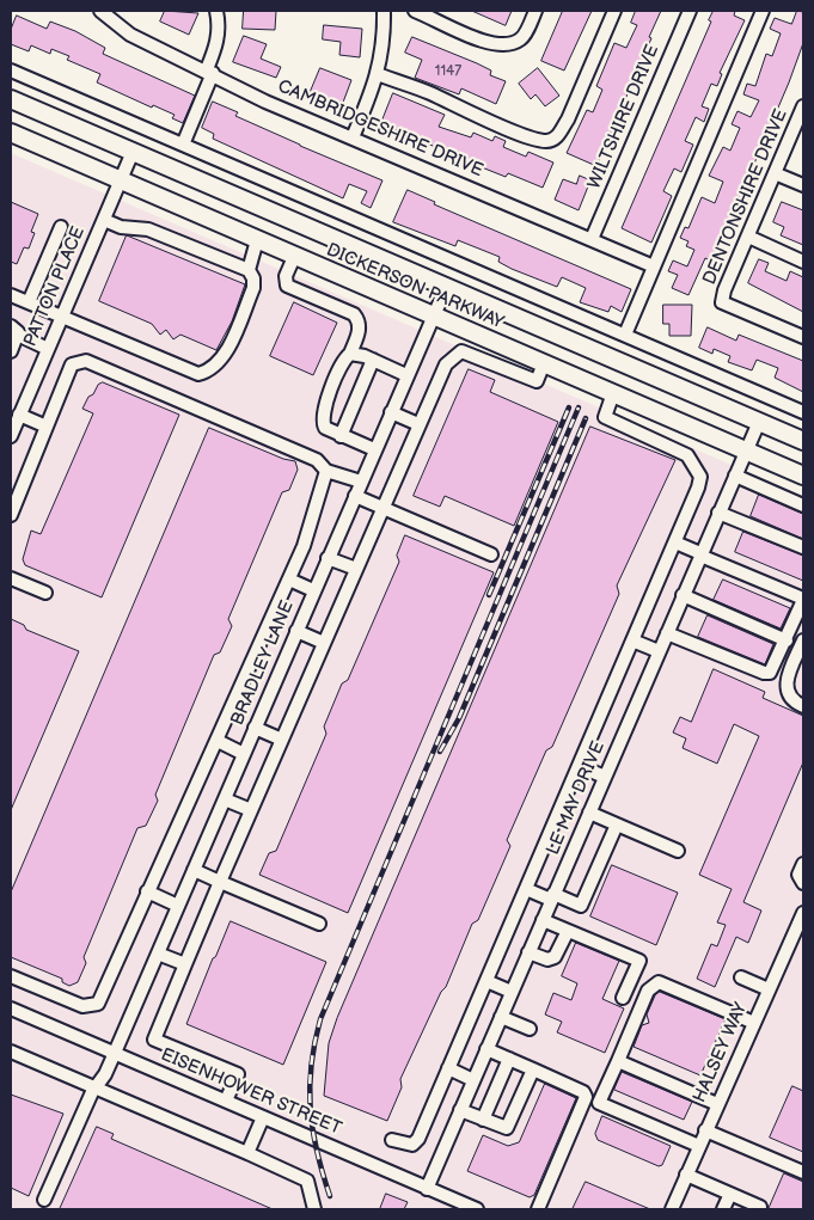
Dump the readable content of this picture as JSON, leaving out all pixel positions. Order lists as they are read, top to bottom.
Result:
{
  "streets": {
    "main road": ["DICKERSON PARKWAY"],
    "street": [
      "WILTSHIRE DRIVE",
      "CAMBRIDGESHIRE DRIVE",
      "DENTONSHIRE DRIVE",
      "PATTON PLACE",
      "BRADLEY LANE",
      "LE MAY DRIVE",
      "HALSEY WAY",
      "EISENHOWER STREET"
    ]
  },
  "crossings": [
    ["WILTSHIRE DRIVE", "CAMBRIDGESHIRE DRIVE"],
    ["PATTON PLACE", "DICKERSON PARKWAY"],
    ["DICKERSON PARKWAY", "BRADLEY LANE"],
    ["DICKERSON PARKWAY", "LE MAY DRIVE"],
    ["BRADLEY LANE", "EISENHOWER STREET"],
    ["LE MAY DRIVE", "EISENHOWER STREET"]
  ],
  "house_numbers": ["1147"]
}
